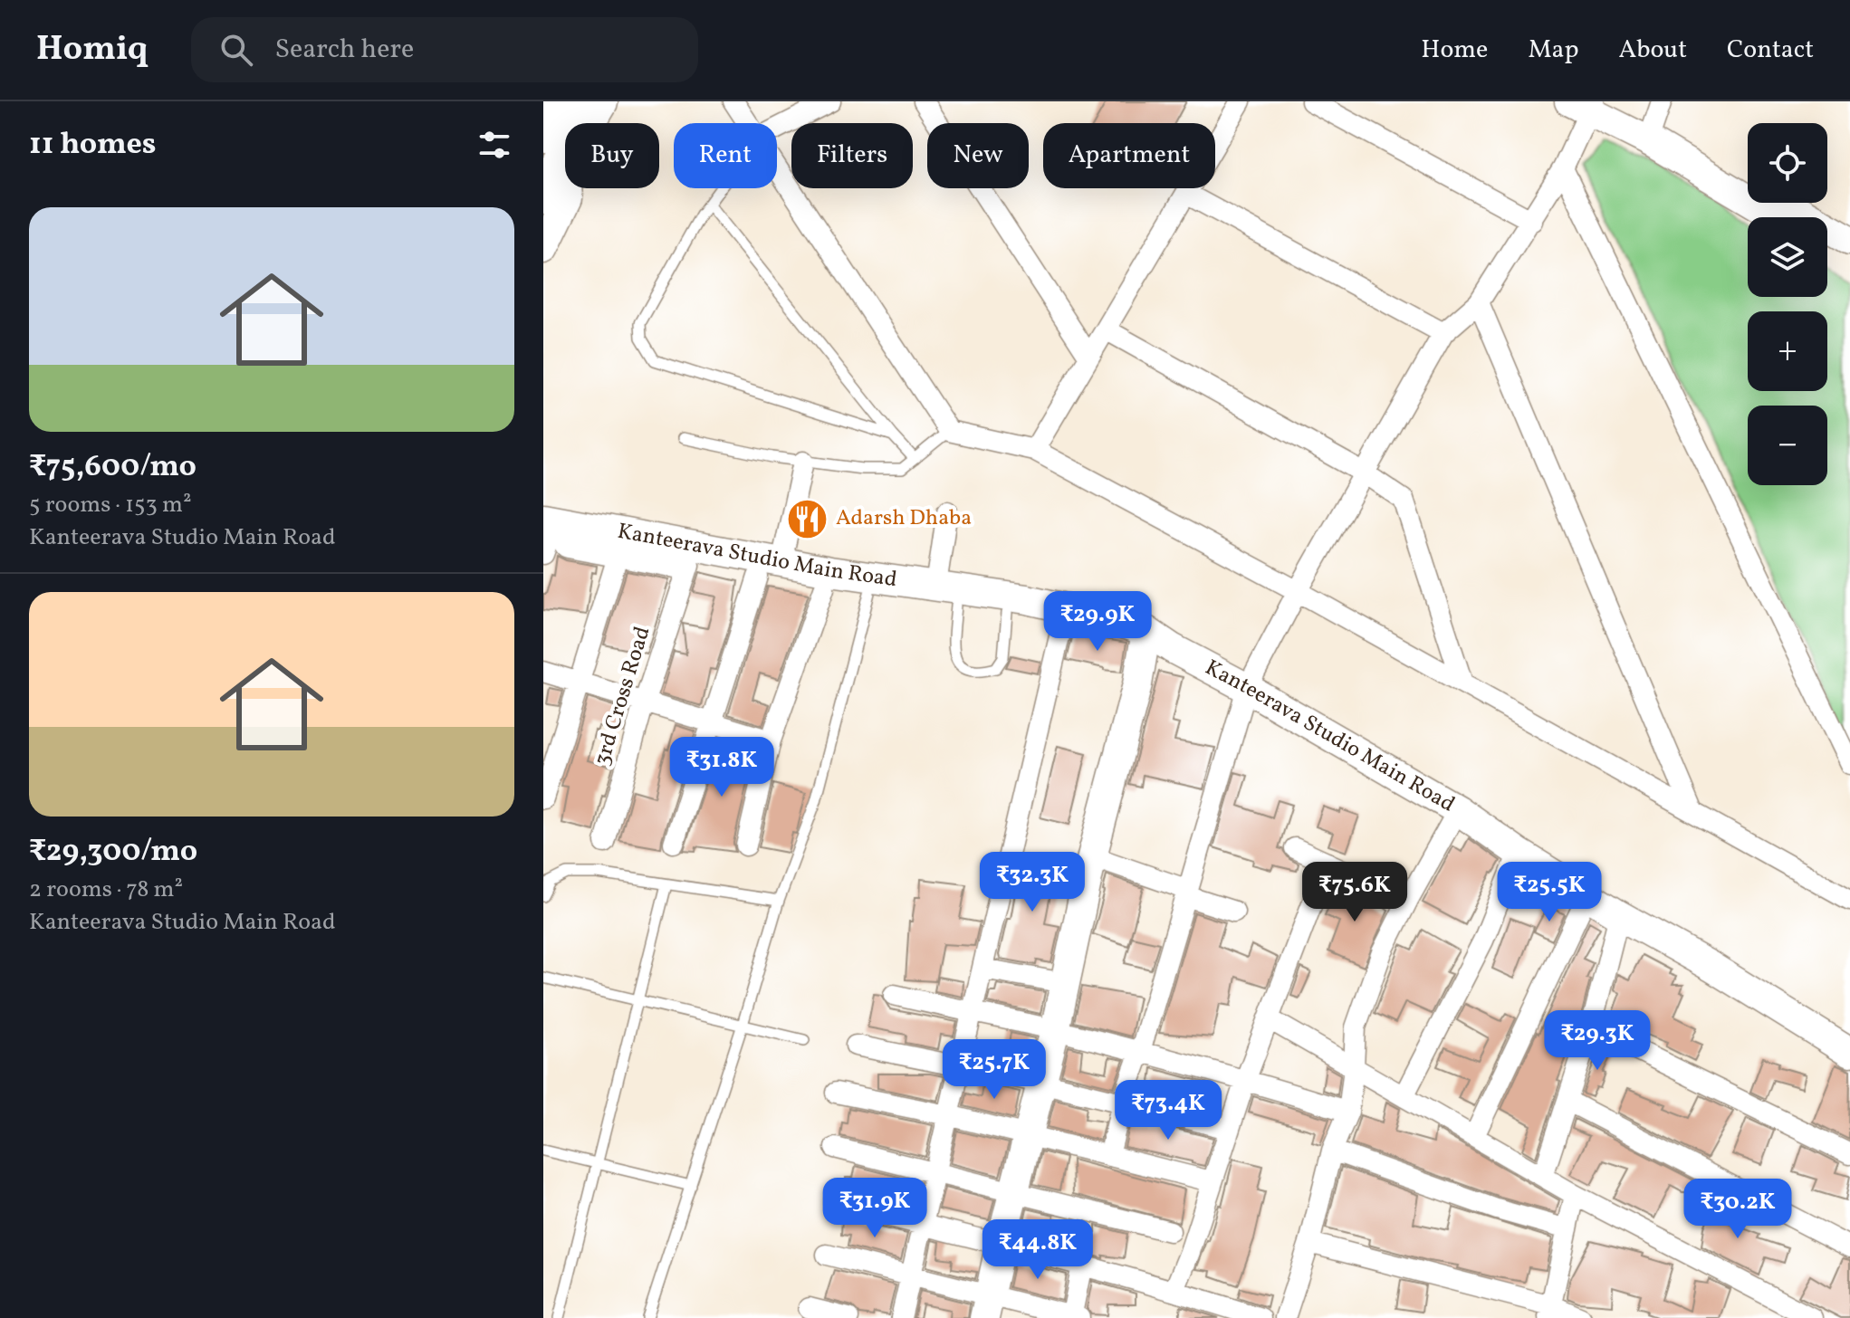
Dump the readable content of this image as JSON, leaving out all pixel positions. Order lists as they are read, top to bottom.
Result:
{
  "streets": {
    "main road": ["Kanteerava Studio Main Road"],
    "street": ["3rd Cross Road"]
  },
  "places": {
    "restaurant": ["Adarsh Dhaba"]
  },
  "page": {
    "header": "Homiq",
    "search": "Search here",
    "nav": [
      "Home",
      "Map",
      "About",
      "Contact"
    ],
    "heading": "11 homes",
    "map_buttons": ["+", "−"],
    "chip": [
      "Buy",
      "Rent",
      "Filters",
      "New",
      "Apartment"
    ],
    "list": [
      {
        "name": "₹75,600/mo",
        "note": "5 rooms · 153 m² · Kanteerava Studio Main Road"
      },
      {
        "name": "₹29,300/mo",
        "note": "2 rooms · 78 m² · Kanteerava Studio Main Road"
      }
    ],
    "price": [
      "₹29.9K",
      "₹31.8K",
      "₹32.3K",
      "₹75.6K",
      "₹25.5K",
      "₹29.3K",
      "₹25.7K",
      "₹73.4K",
      "₹31.9K",
      "₹30.2K",
      "₹44.8K"
    ]
  }
}
